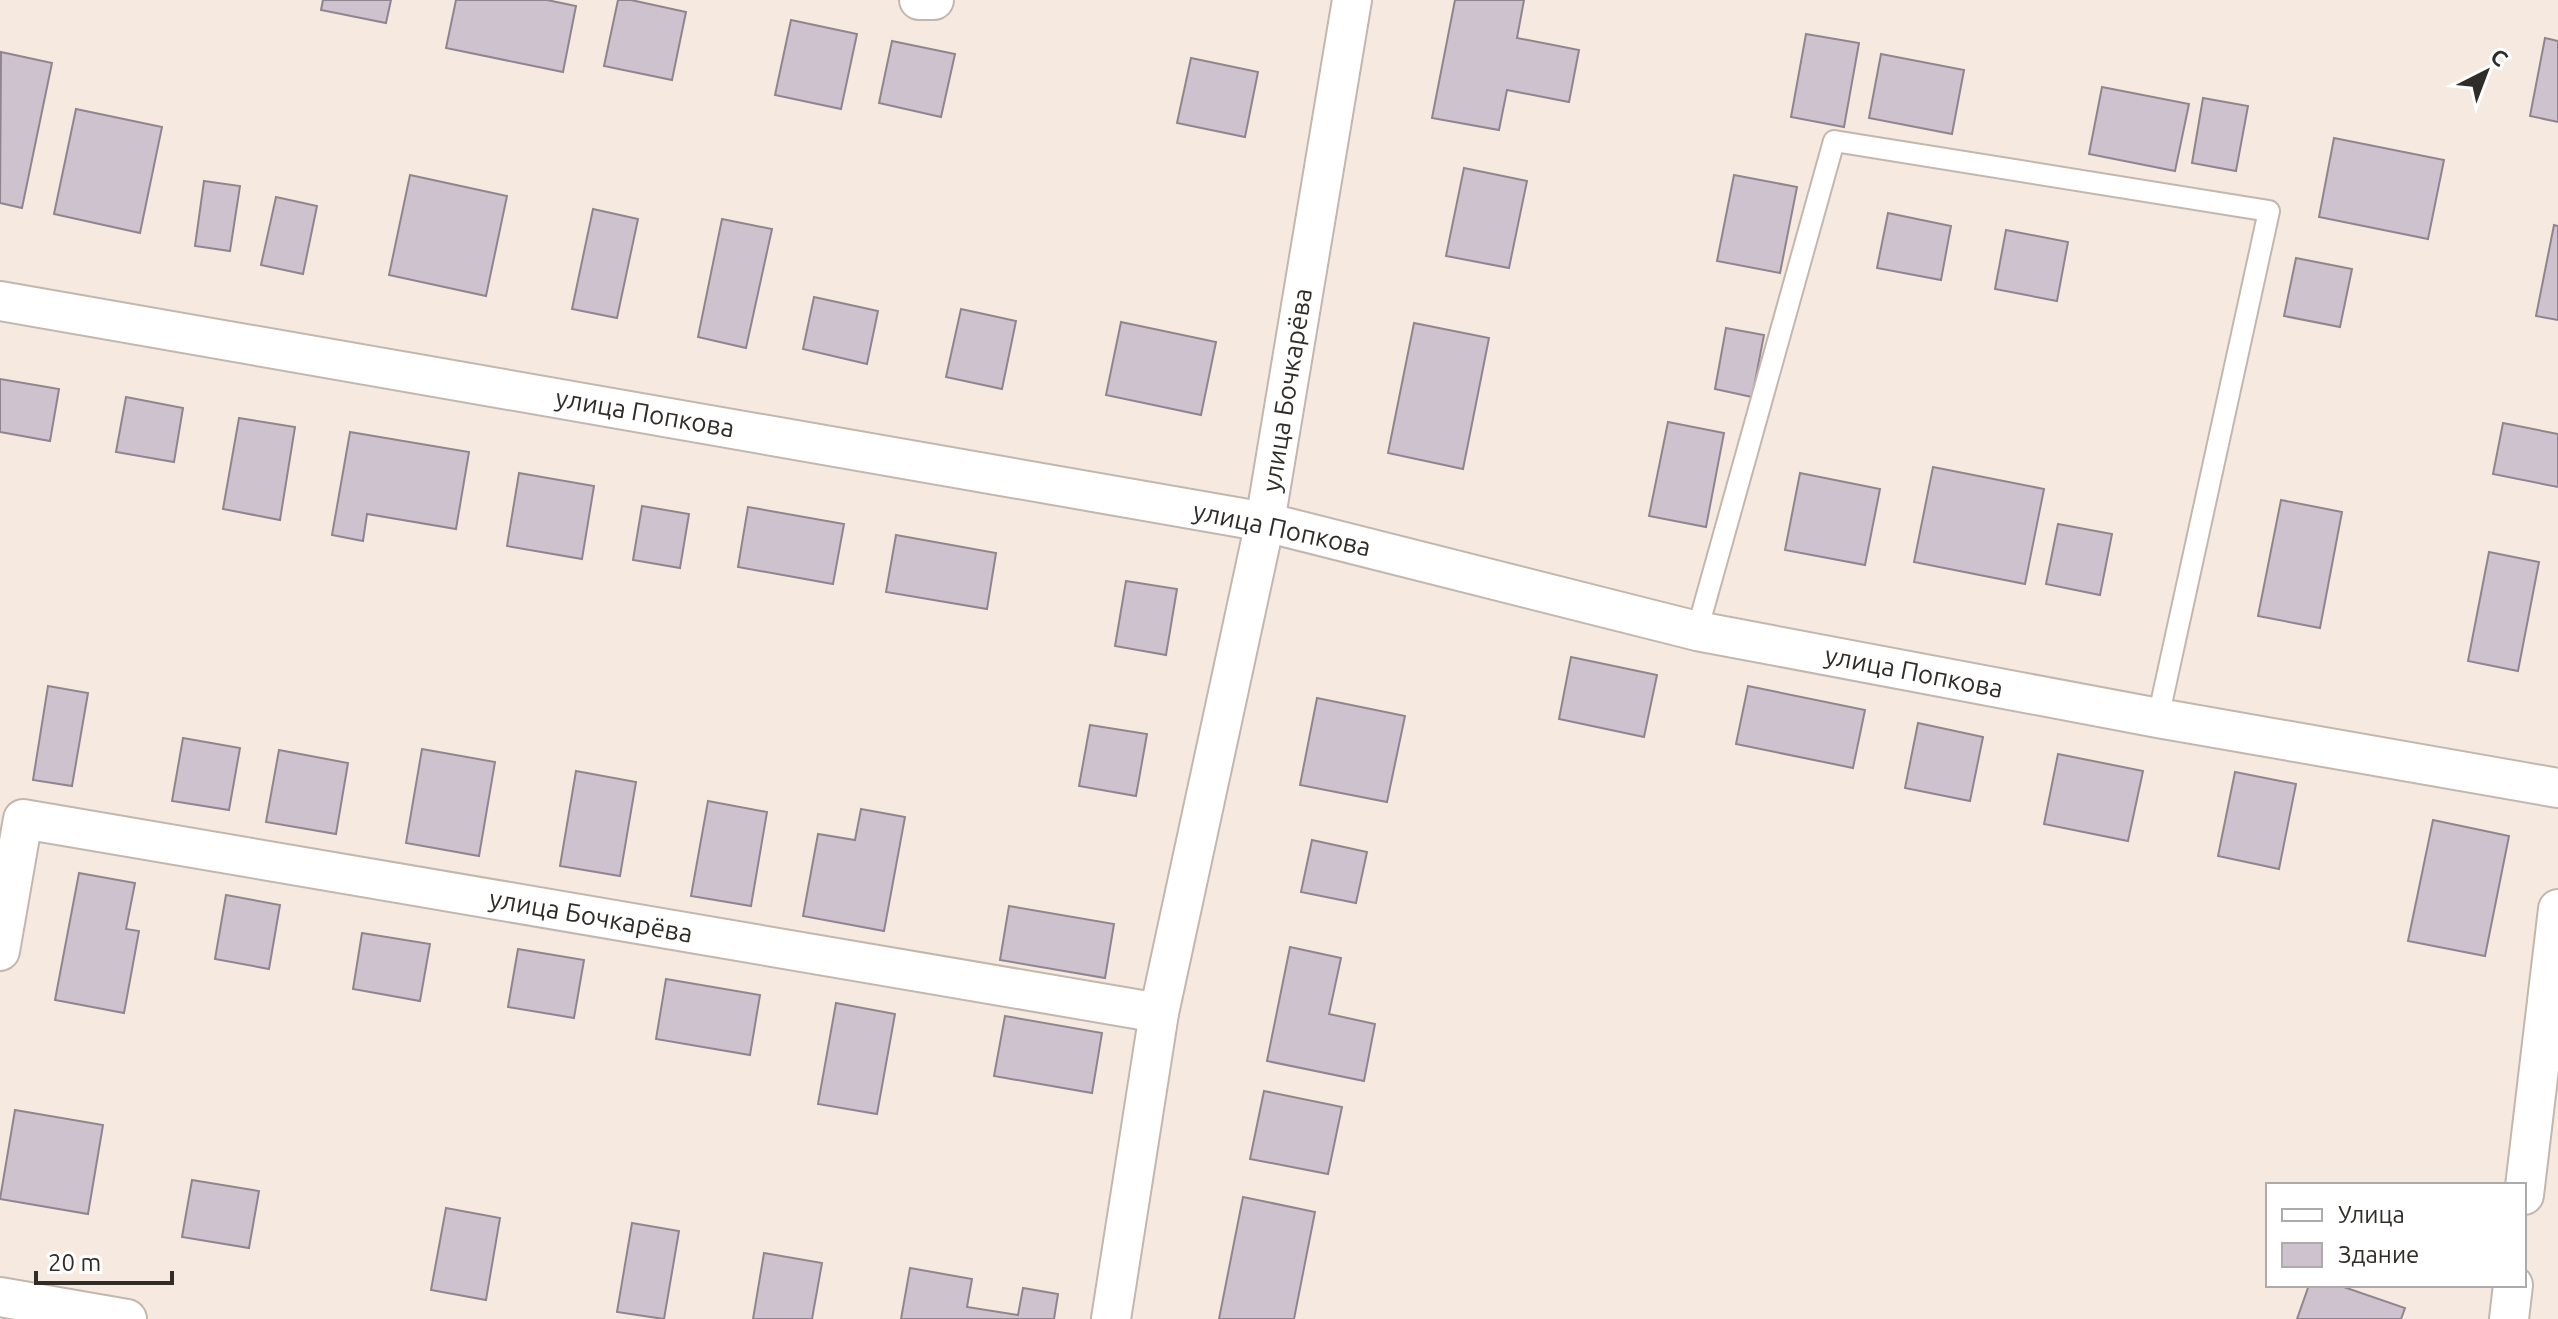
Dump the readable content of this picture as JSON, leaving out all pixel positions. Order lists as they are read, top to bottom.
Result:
{
  "streets": {
    "street": ["улица Бочкарёва", "улица Попкова"]
  },
  "crossings": [
    ["улица Бочкарёва", "улица Попкова"]
  ],
  "legend": ["Улица", "Здание"],
  "scale_bar": "20 m",
  "north": "top right"
}
